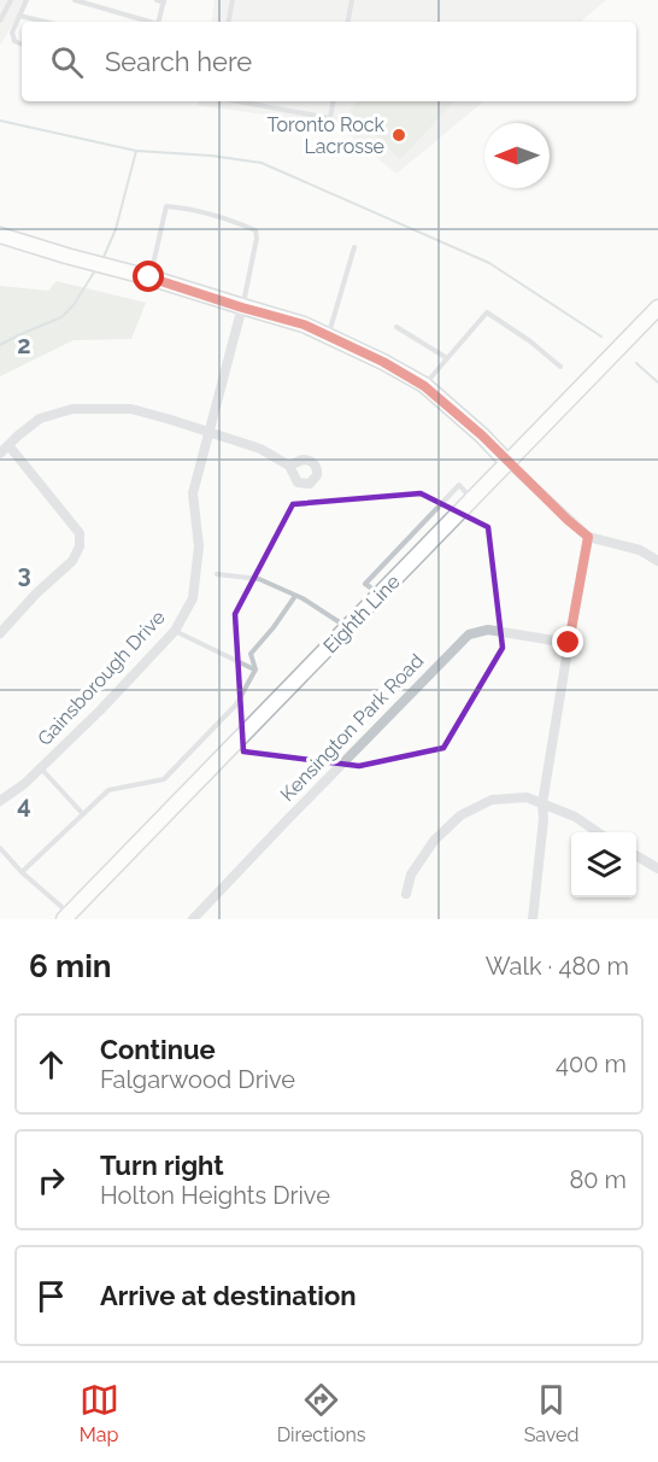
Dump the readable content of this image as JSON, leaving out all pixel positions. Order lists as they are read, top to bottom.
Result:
{
  "streets": {
    "street": ["Eighth Line", "Gainsborough Drive", "Kensington Park Road"]
  },
  "places": ["Toronto Rock Lacrosse"],
  "north": "left",
  "page": {
    "search": "Search here",
    "heading": ["6 min", "Walk · 480 m"],
    "list": [
      ["Continue", "Falgarwood Drive", "400 m"],
      ["Turn right", "Holton Heights Drive", "80 m"],
      "Arrive at destination"
    ],
    "nav": ["Map", "Directions", "Saved"]
  },
  "grid": {
    "rows": ["2", "3", "4"]
  }
}
